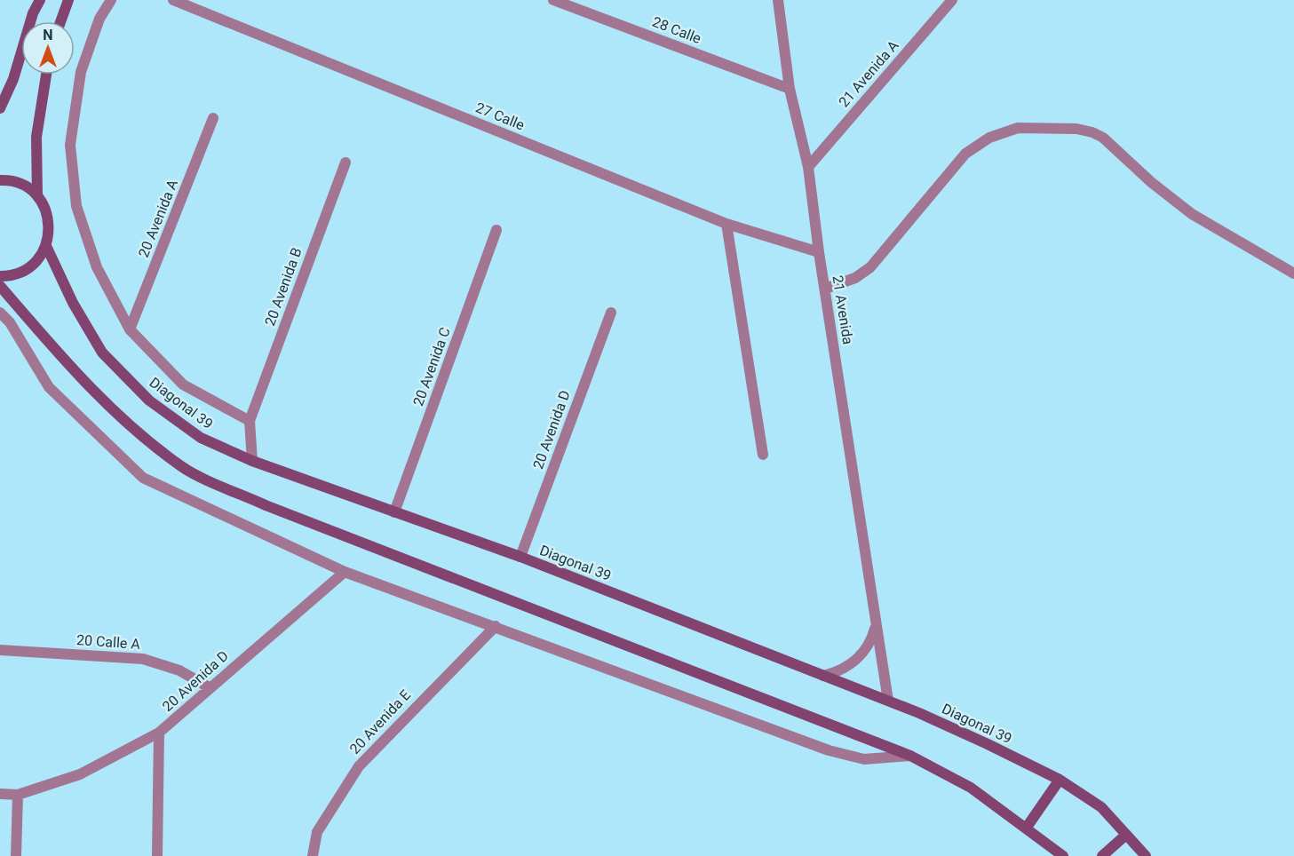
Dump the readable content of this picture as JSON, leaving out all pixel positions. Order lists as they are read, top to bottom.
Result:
{
  "streets": {
    "street": [
      "28 Calle",
      "21 Avenida A",
      "27 Calle",
      "20 Avenida A",
      "20 Avenida B",
      "21 Avenida",
      "20 Avenida C",
      "Diagonal 39",
      "20 Avenida D",
      "20 Calle A",
      "20 Avenida E"
    ]
  },
  "crossings": [
    ["28 Calle", "21 Avenida"],
    ["21 Avenida A", "21 Avenida"],
    ["27 Calle", "21 Avenida"],
    ["20 Avenida A", "Diagonal 39"],
    ["20 Avenida B", "Diagonal 39"],
    ["21 Avenida", "Diagonal 39"],
    ["20 Avenida C", "Diagonal 39"],
    ["Diagonal 39", "20 Avenida D"],
    ["20 Avenida D", "20 Calle A"]
  ],
  "north": "top"
}
